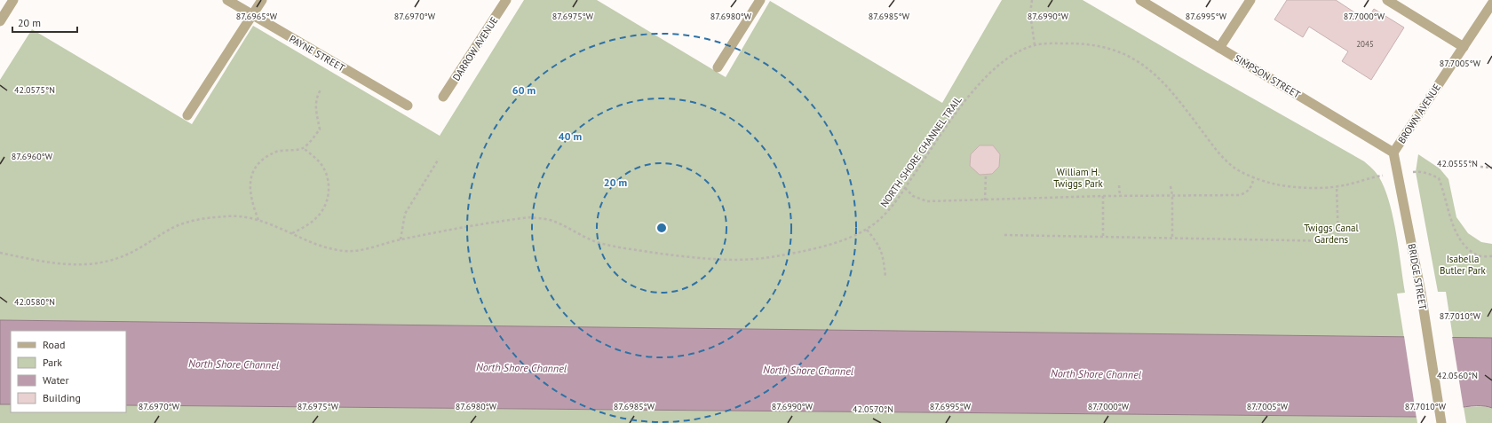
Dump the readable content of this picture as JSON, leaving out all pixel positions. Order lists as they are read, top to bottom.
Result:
{
  "streets": {
    "street": [
      "DARROW AVENUE",
      "PAYNE STREET",
      "SIMPSON STREET",
      "BROWN AVENUE",
      "BRIDGE STREET"
    ],
    "path": ["NORTH SHORE CHANNEL TRAIL"]
  },
  "crossings": [
    ["SIMPSON STREET", "BROWN AVENUE"],
    ["SIMPSON STREET", "BRIDGE STREET"],
    ["BROWN AVENUE", "BRIDGE STREET"]
  ],
  "water": ["North Shore Channel"],
  "parks": ["William H. Twiggs Park", "Twiggs Canal Gardens", "Isabella Butler Park"],
  "house_numbers": ["2045"],
  "legend": [
    "Road",
    "Park",
    "Water",
    "Building"
  ],
  "scale_bar": "20 m",
  "coordinates": [
    "87.6965°W",
    "87.6970°W",
    "87.6975°W",
    "87.6980°W",
    "87.6985°W",
    "87.6990°W",
    "87.6995°W",
    "87.7000°W",
    "87.7005°W",
    "42.0575°N",
    "87.6960°W",
    "42.0555°N",
    "42.0580°N",
    "87.7010°W",
    "42.0560°N",
    "42.0570°N"
  ],
  "rings": ["60 m", "40 m", "20 m"]
}
